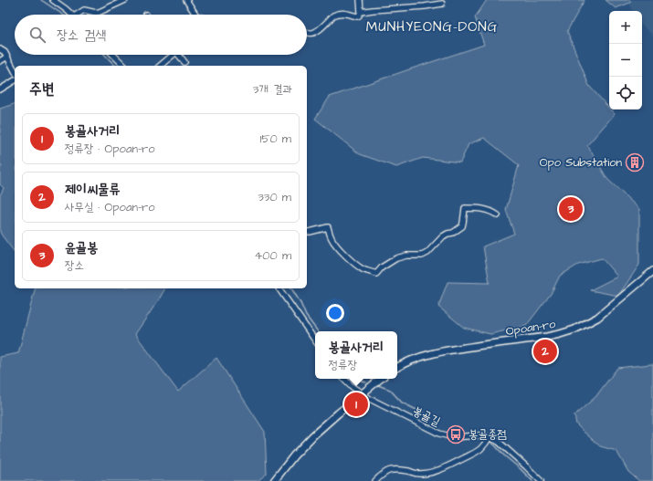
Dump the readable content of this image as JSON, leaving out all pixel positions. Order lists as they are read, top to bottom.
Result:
{
  "streets": {
    "street": ["Opoan-ro", "봉골길"]
  },
  "districts": ["MUNHYEONG-DONG"],
  "places": {
    "building": ["Opo Substation"],
    "bus stop": ["봉골종점"]
  },
  "page": {
    "map_buttons": ["+", "−"],
    "search": "장소 검색",
    "heading": ["주변", "3개 결과"],
    "list": [
      {
        "mark": "1",
        "name": "봉골사거리",
        "note": "정류장 · Opoan-ro",
        "value": "150 m"
      },
      {
        "mark": "2",
        "name": "제이씨물류",
        "note": "사무실 · Opoan-ro",
        "value": "330 m"
      },
      {
        "mark": "3",
        "name": "윤골봉",
        "note": "장소",
        "value": "400 m"
      }
    ],
    "pins": ["3", "2", "1"],
    "popup": ["봉골사거리", "정류장"]
  }
}
